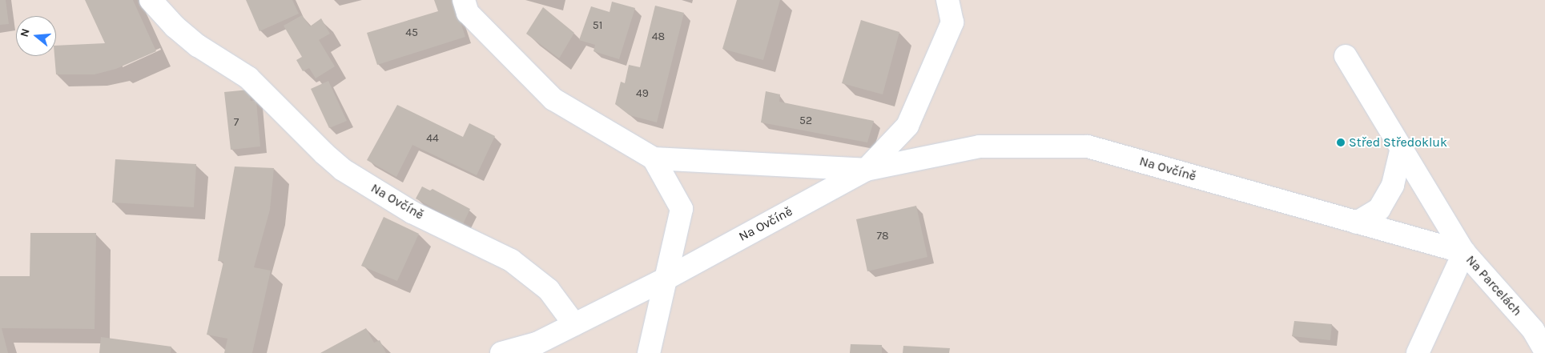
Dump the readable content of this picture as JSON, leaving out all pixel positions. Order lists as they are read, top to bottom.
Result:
{
  "streets": {
    "street": ["Na Ovčíně", "Na Parcelách"]
  },
  "crossings": [
    ["Na Ovčíně", "Na Parcelách"]
  ],
  "places": ["Střed Středokluk"],
  "house_numbers": [
    "51",
    "45",
    "48",
    "49",
    "52",
    "7",
    "44",
    "78"
  ],
  "north": "left"
}
